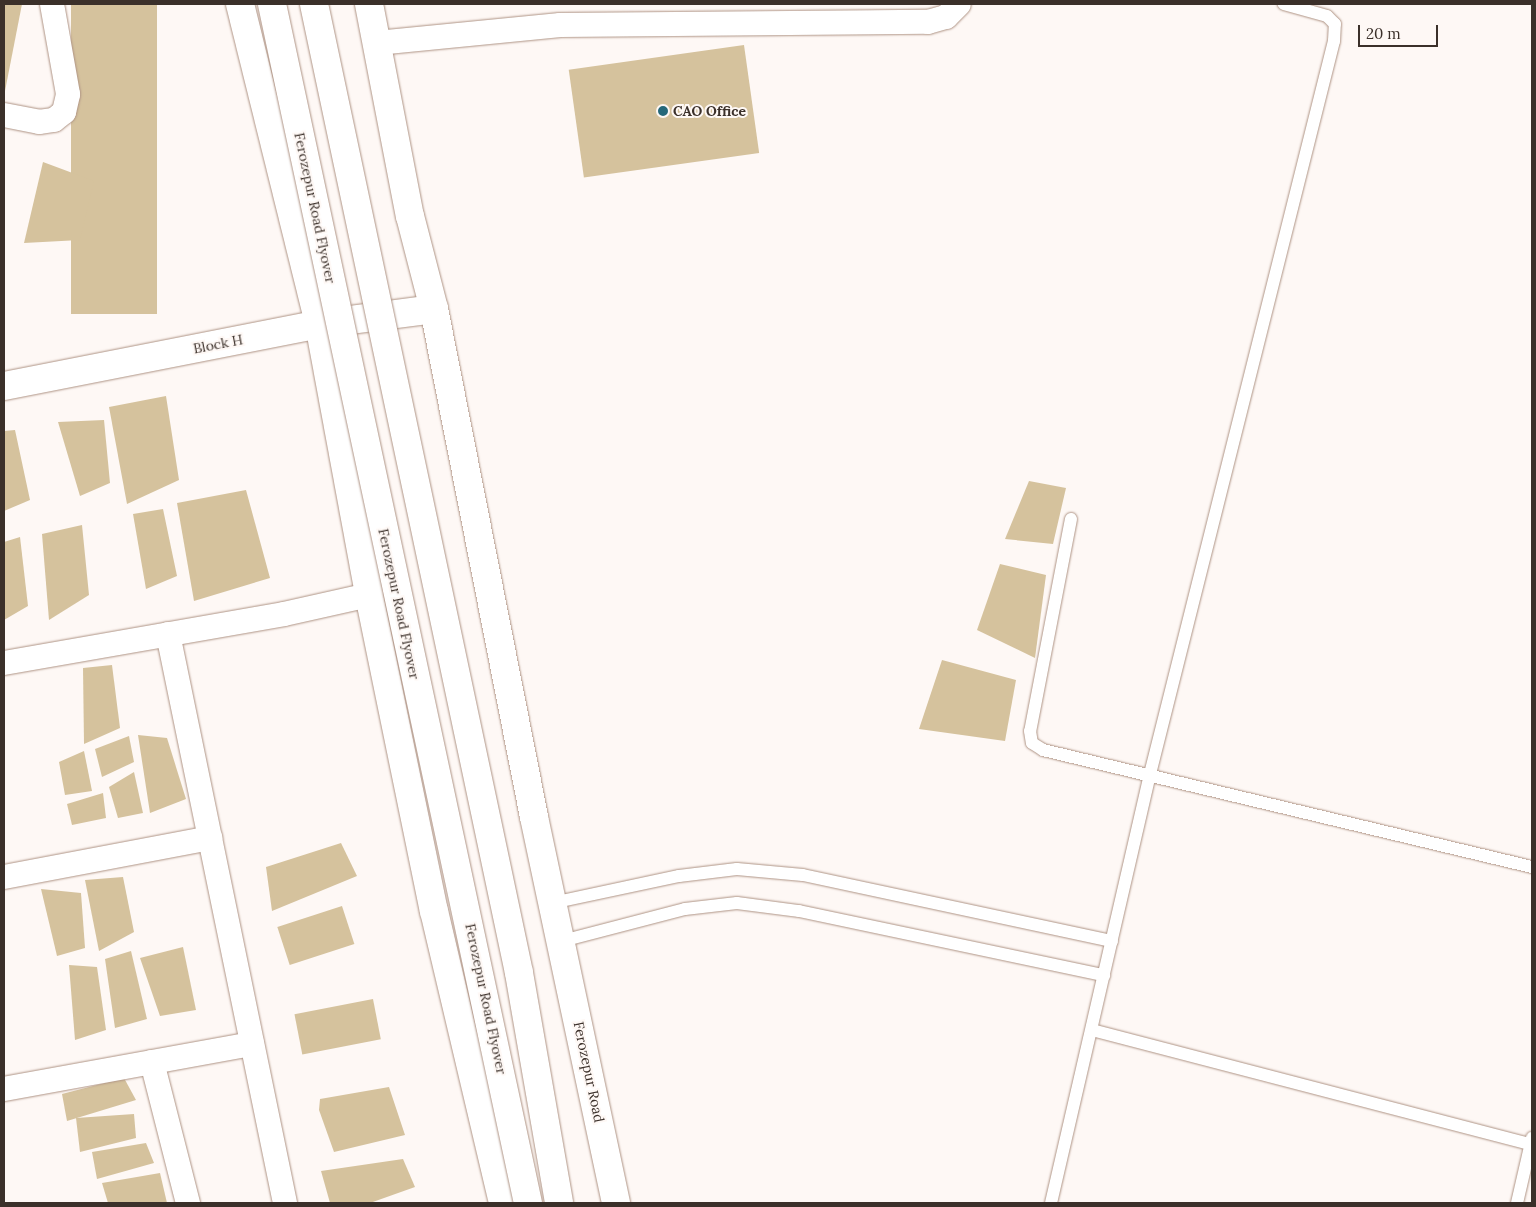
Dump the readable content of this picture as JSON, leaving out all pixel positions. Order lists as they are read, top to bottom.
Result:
{
  "streets": {
    "main road": ["Ferozepur Road Flyover", "Block H", "Ferozepur Road"]
  },
  "crossings": [
    ["Block H", "Ferozepur Road"]
  ],
  "places": ["CAO Office"],
  "scale_bar": "20 m"
}
